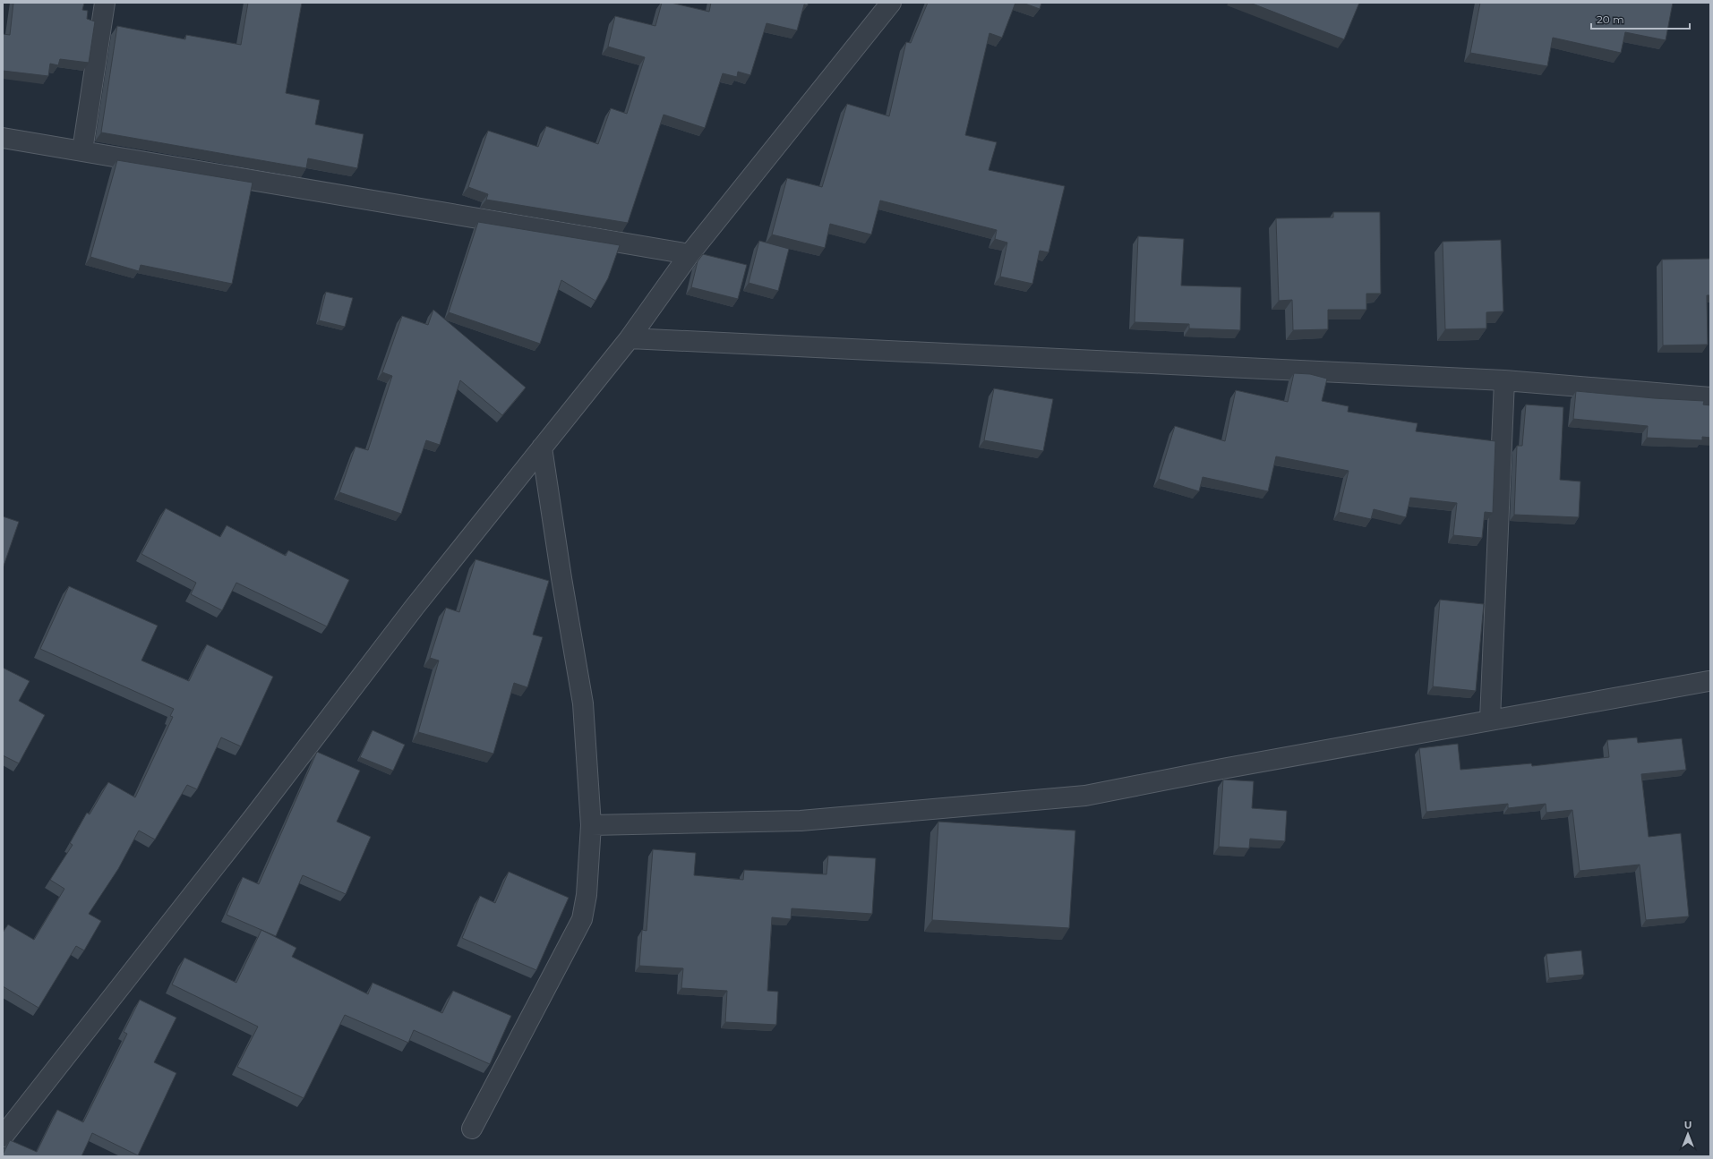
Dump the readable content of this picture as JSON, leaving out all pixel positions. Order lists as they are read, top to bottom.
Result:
{
  "scale_bar": "20 m",
  "north": "top"
}
